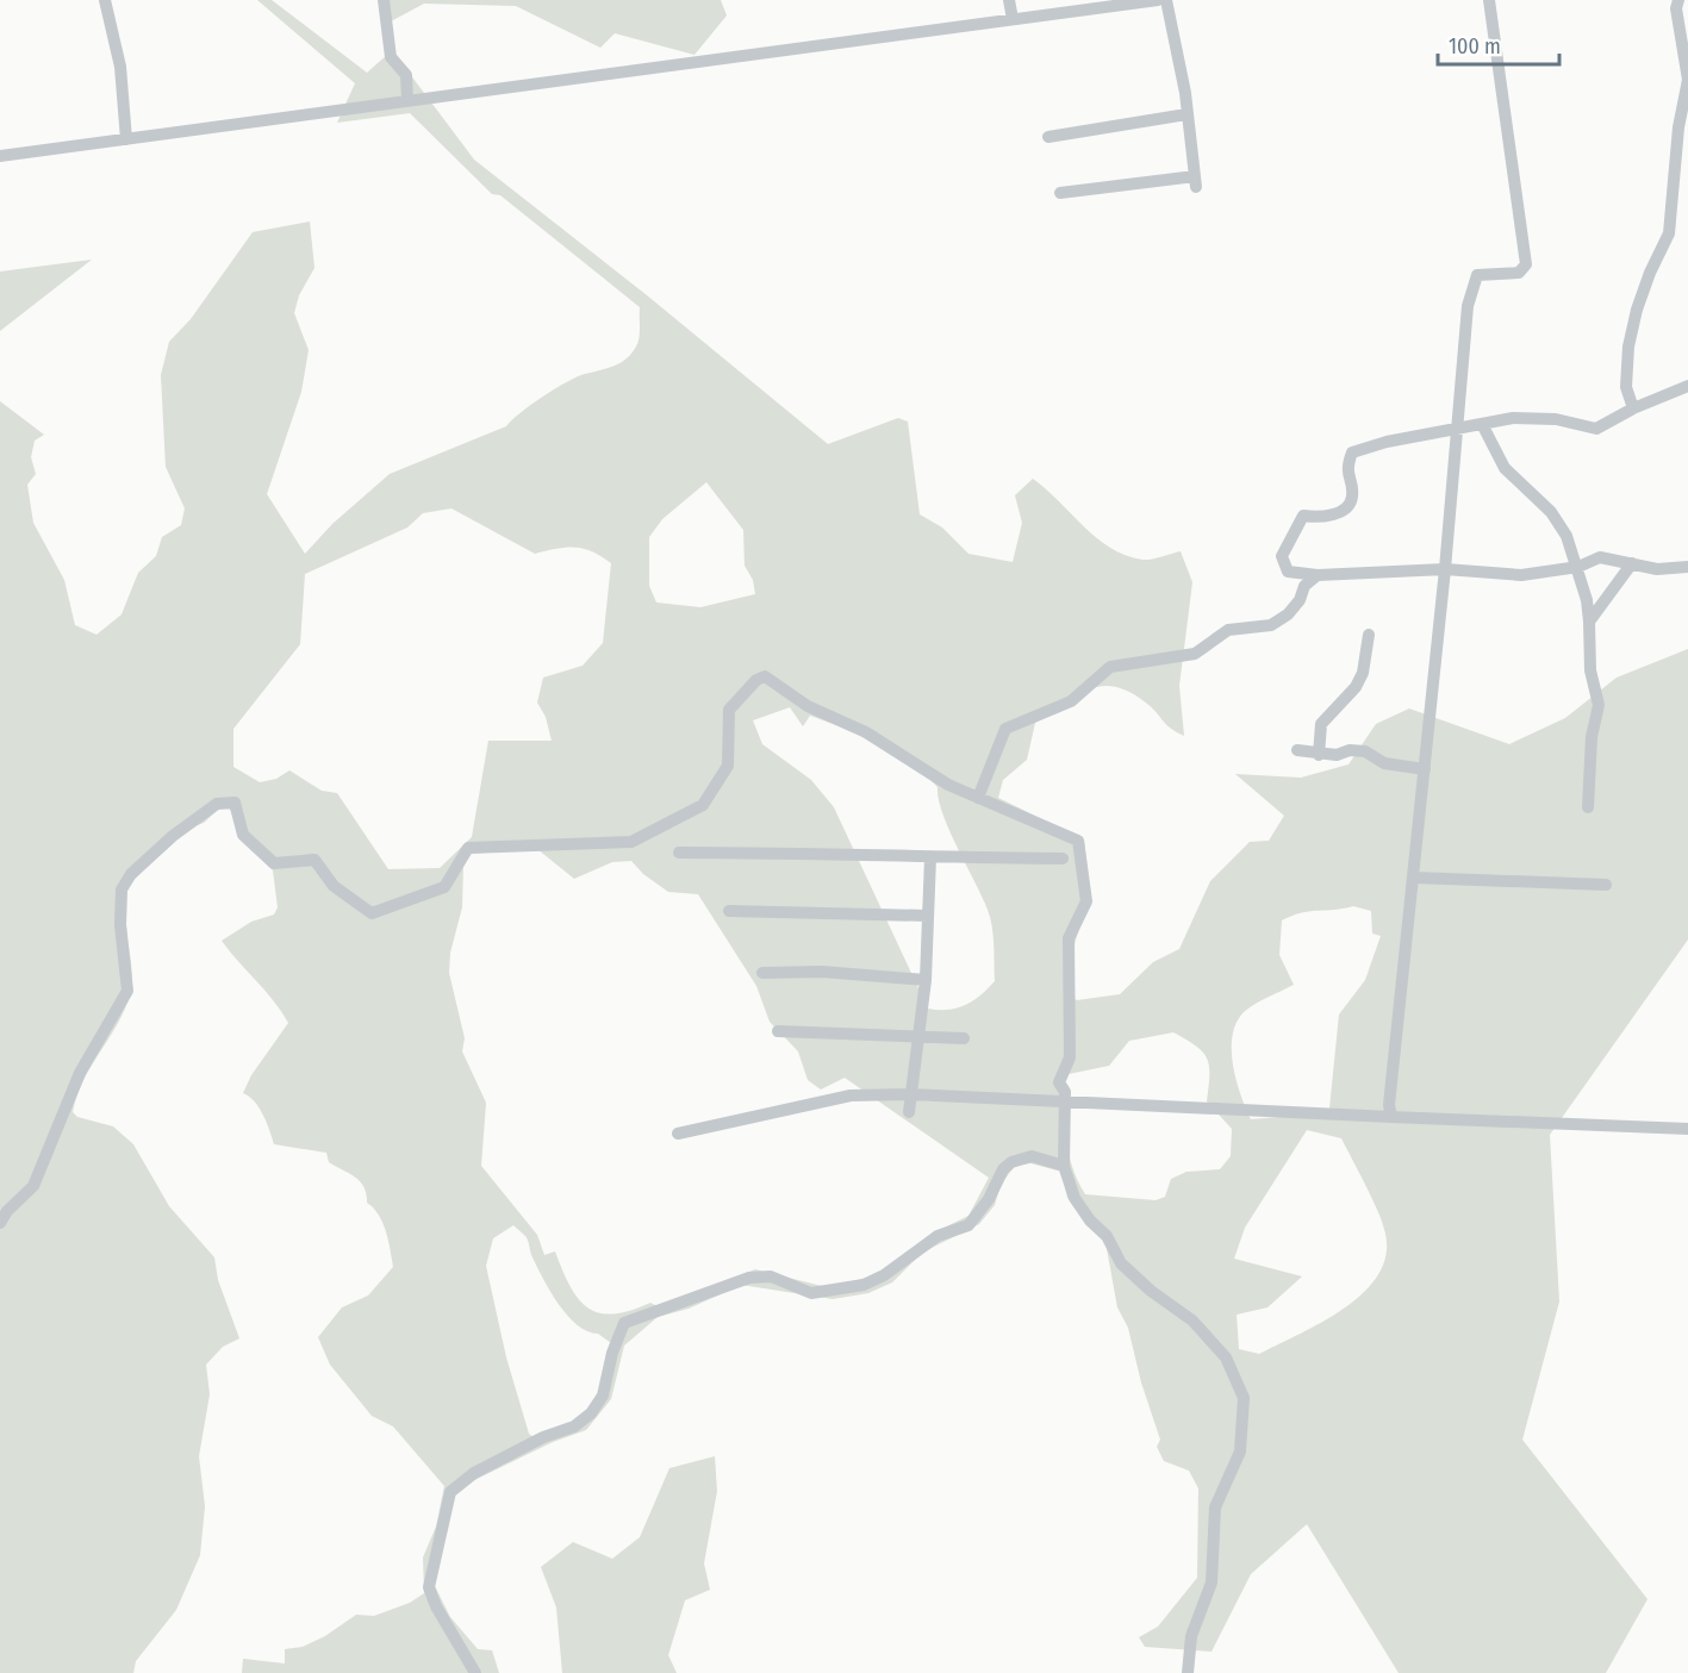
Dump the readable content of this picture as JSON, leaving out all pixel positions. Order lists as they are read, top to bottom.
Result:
{
  "scale_bar": "100 m"
}
